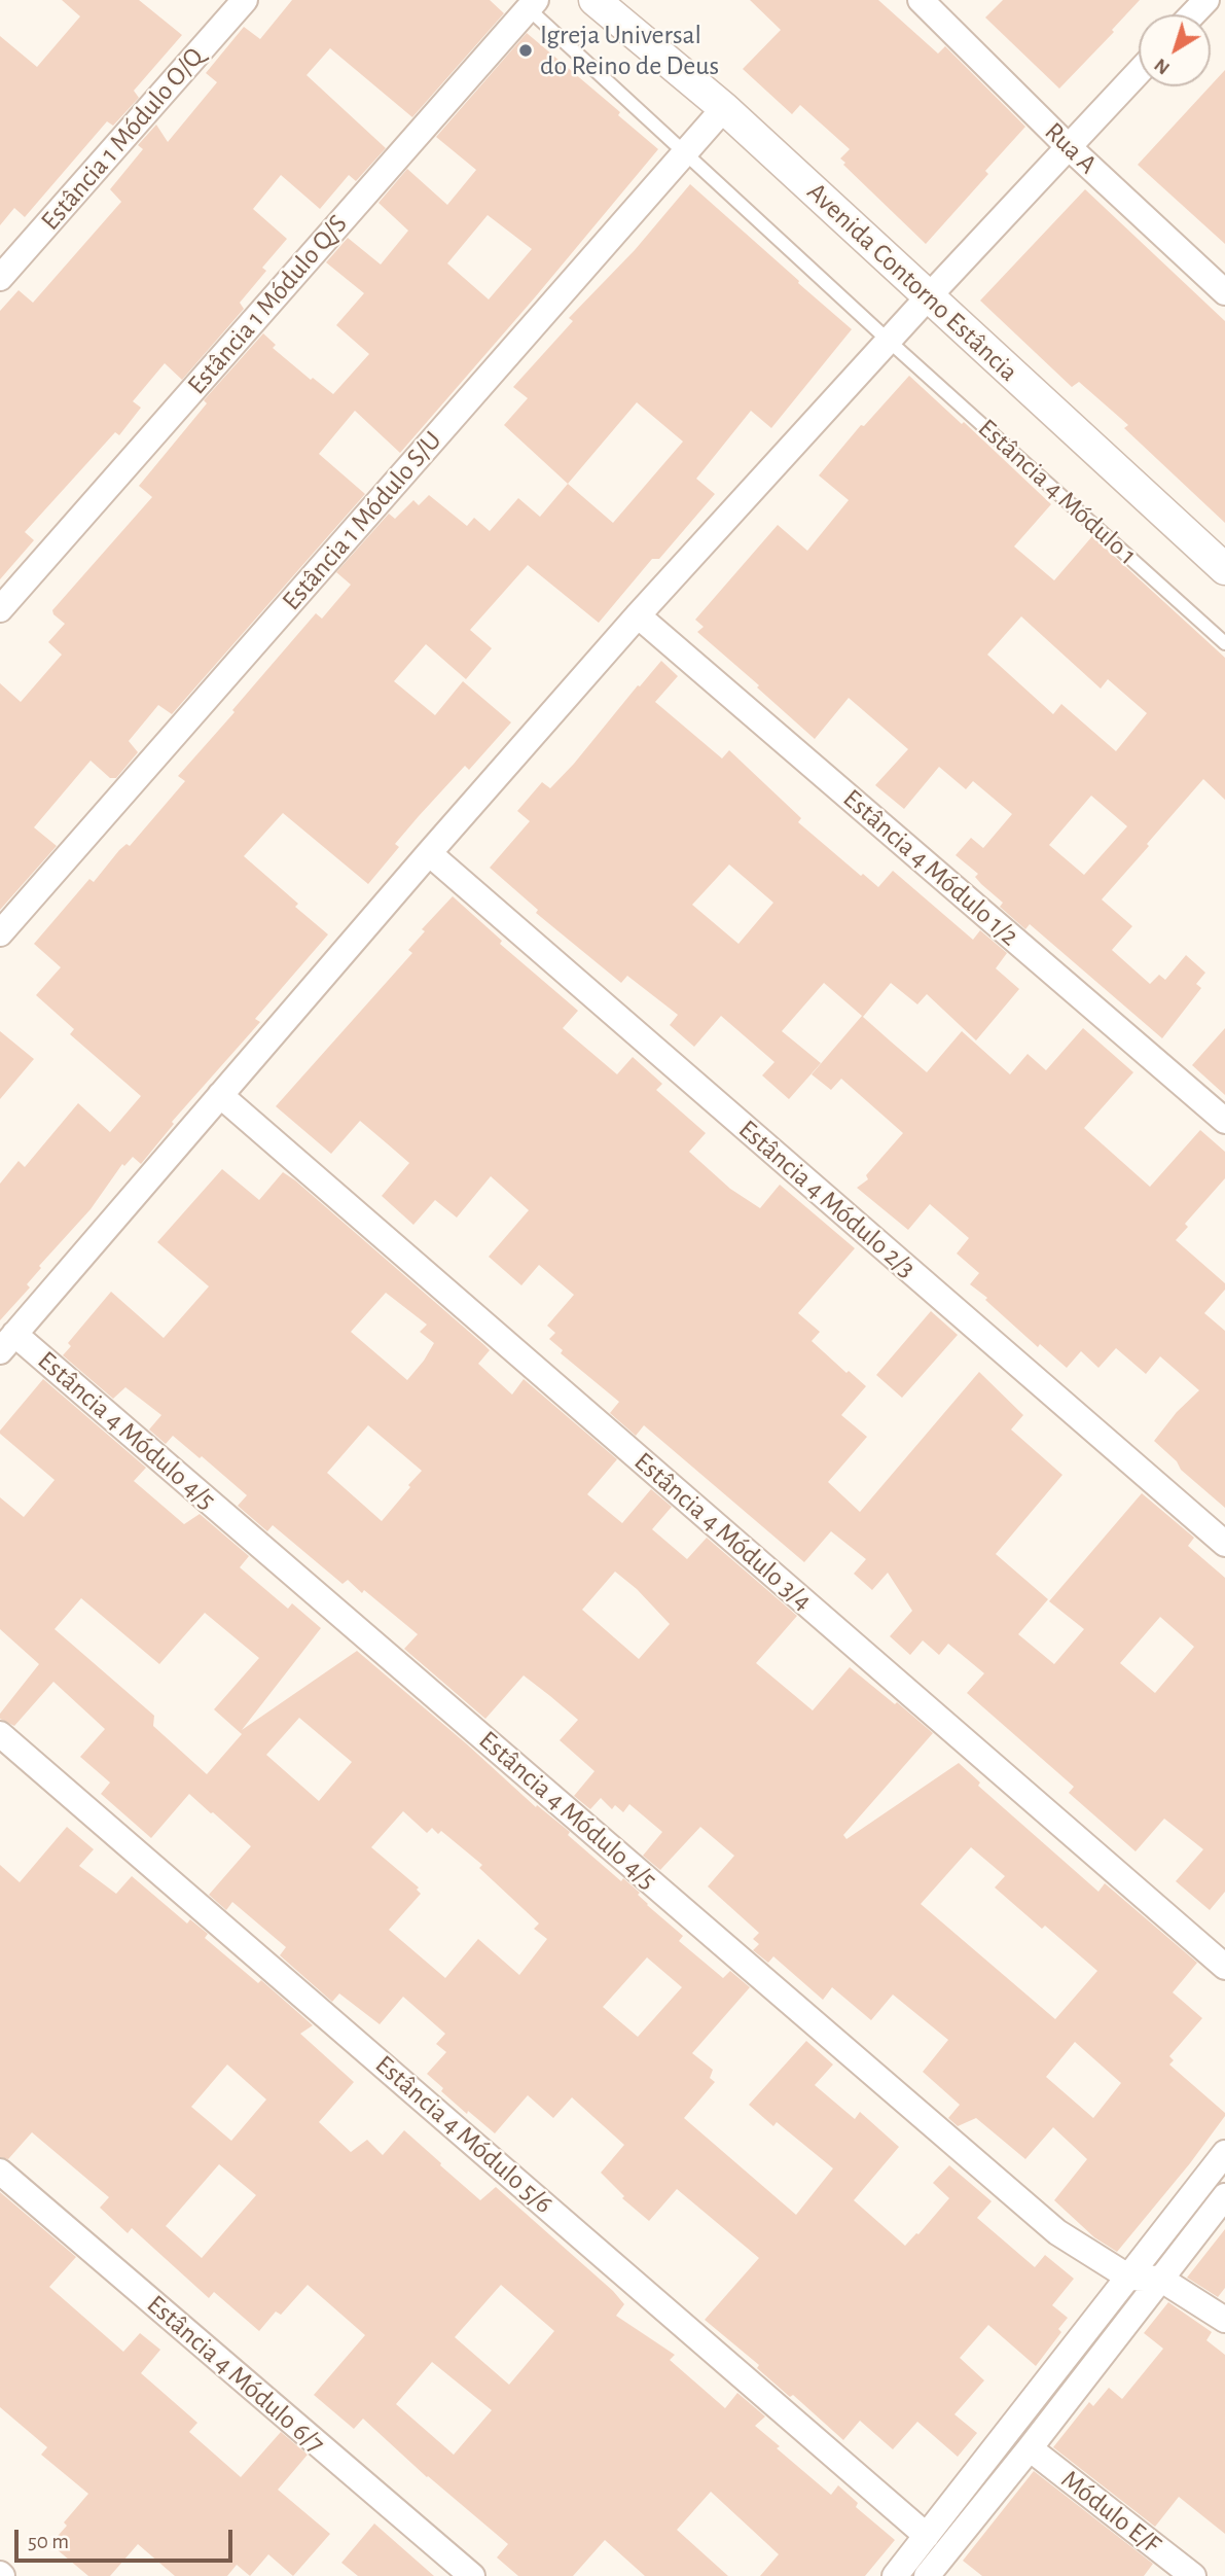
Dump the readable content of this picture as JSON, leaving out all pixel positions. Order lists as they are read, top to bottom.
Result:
{
  "streets": {
    "street": [
      "Estância 1 Módulo O/Q",
      "Rua A",
      "Avenida Contorno Estância",
      "Estância 1 Módulo Q/S",
      "Estância 1 Módulo S/U",
      "Estância 4 Módulo 1/2",
      "Estância 4 Módulo 2/3",
      "Estância 4 Módulo 4/5",
      "Estância 4 Módulo 3/4",
      "Estância 4 Módulo 5/6",
      "Estância 4 Módulo 6/7",
      "Módulo E/F"
    ],
    "lane": ["Estância 4 Módulo 1"]
  },
  "crossings": [
    ["Avenida Contorno Estância", "Estância 1 Módulo S/U"],
    ["Estância 1 Módulo Q/S", "Estância 4 Módulo 1"],
    ["Estância 4 Módulo 1", "Estância 1 Módulo S/U"]
  ],
  "places": ["Igreja Universal do Reino de Deus"],
  "scale_bar": "50 m",
  "north": "bottom left"
}
